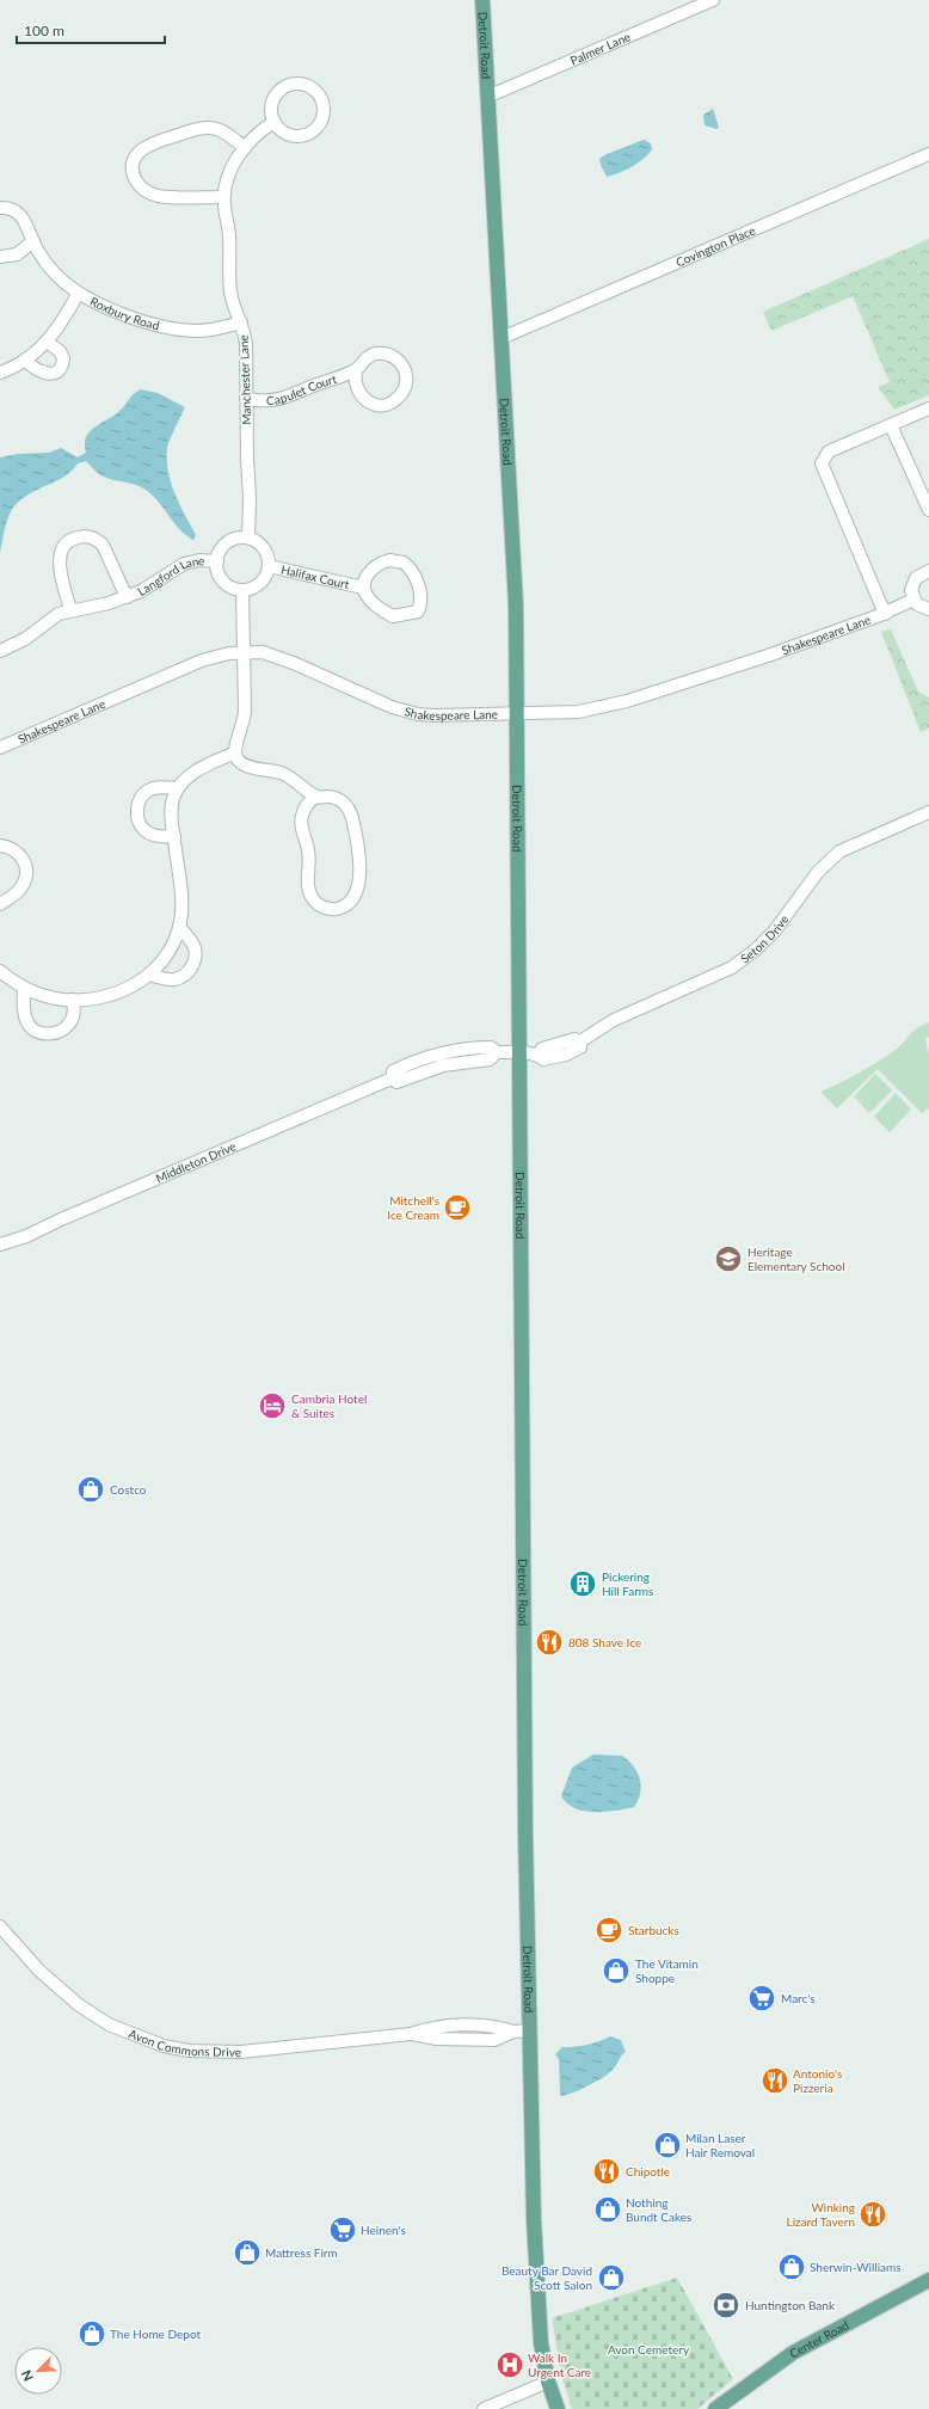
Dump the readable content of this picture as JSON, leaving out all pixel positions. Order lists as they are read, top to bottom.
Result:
{
  "streets": {
    "main road": ["Detroit Road", "Center Road"],
    "street": [
      "Palmer Lane",
      "Covington Place",
      "Roxbury Road",
      "Manchester Lane",
      "Capulet Court",
      "Halifax Court",
      "Langford Lane",
      "Shakespeare Lane",
      "Seton Drive",
      "Middleton Drive",
      "Avon Commons Drive"
    ]
  },
  "crossings": [
    ["Detroit Road", "Palmer Lane"],
    ["Detroit Road", "Covington Place"],
    ["Detroit Road", "Shakespeare Lane"],
    ["Detroit Road", "Seton Drive"],
    ["Detroit Road", "Middleton Drive"],
    ["Detroit Road", "Avon Commons Drive"],
    ["Roxbury Road", "Manchester Lane"],
    ["Manchester Lane", "Capulet Court"],
    ["Manchester Lane", "Halifax Court"],
    ["Manchester Lane", "Langford Lane"],
    ["Halifax Court", "Langford Lane"],
    ["Seton Drive", "Middleton Drive"]
  ],
  "parks": ["Avon Cemetery"],
  "places": {
    "cafe": ["Mitchell's Ice Cream", "Starbucks"],
    "school or university": ["Heritage Elementary School"],
    "hotel": ["Cambria Hotel & Suites"],
    "shop": [
      "Costco",
      "The Vitamin Shoppe",
      "Milan Laser Hair Removal",
      "Nothing Bundt Cakes",
      "Mattress Firm",
      "Sherwin-Williams",
      "Beauty Bar David Scott Salon",
      "The Home Depot"
    ],
    "building": ["Pickering Hill Farms"],
    "restaurant": [
      "808 Shave Ice",
      "Antonio's Pizzeria",
      "Chipotle",
      "Winking Lizard Tavern"
    ],
    "supermarket": ["Marc's", "Heinen's"],
    "bank": ["Huntington Bank"],
    "hospital": ["Walk In Urgent Care"]
  },
  "scale_bar": "100 m",
  "north": "bottom left"
}
